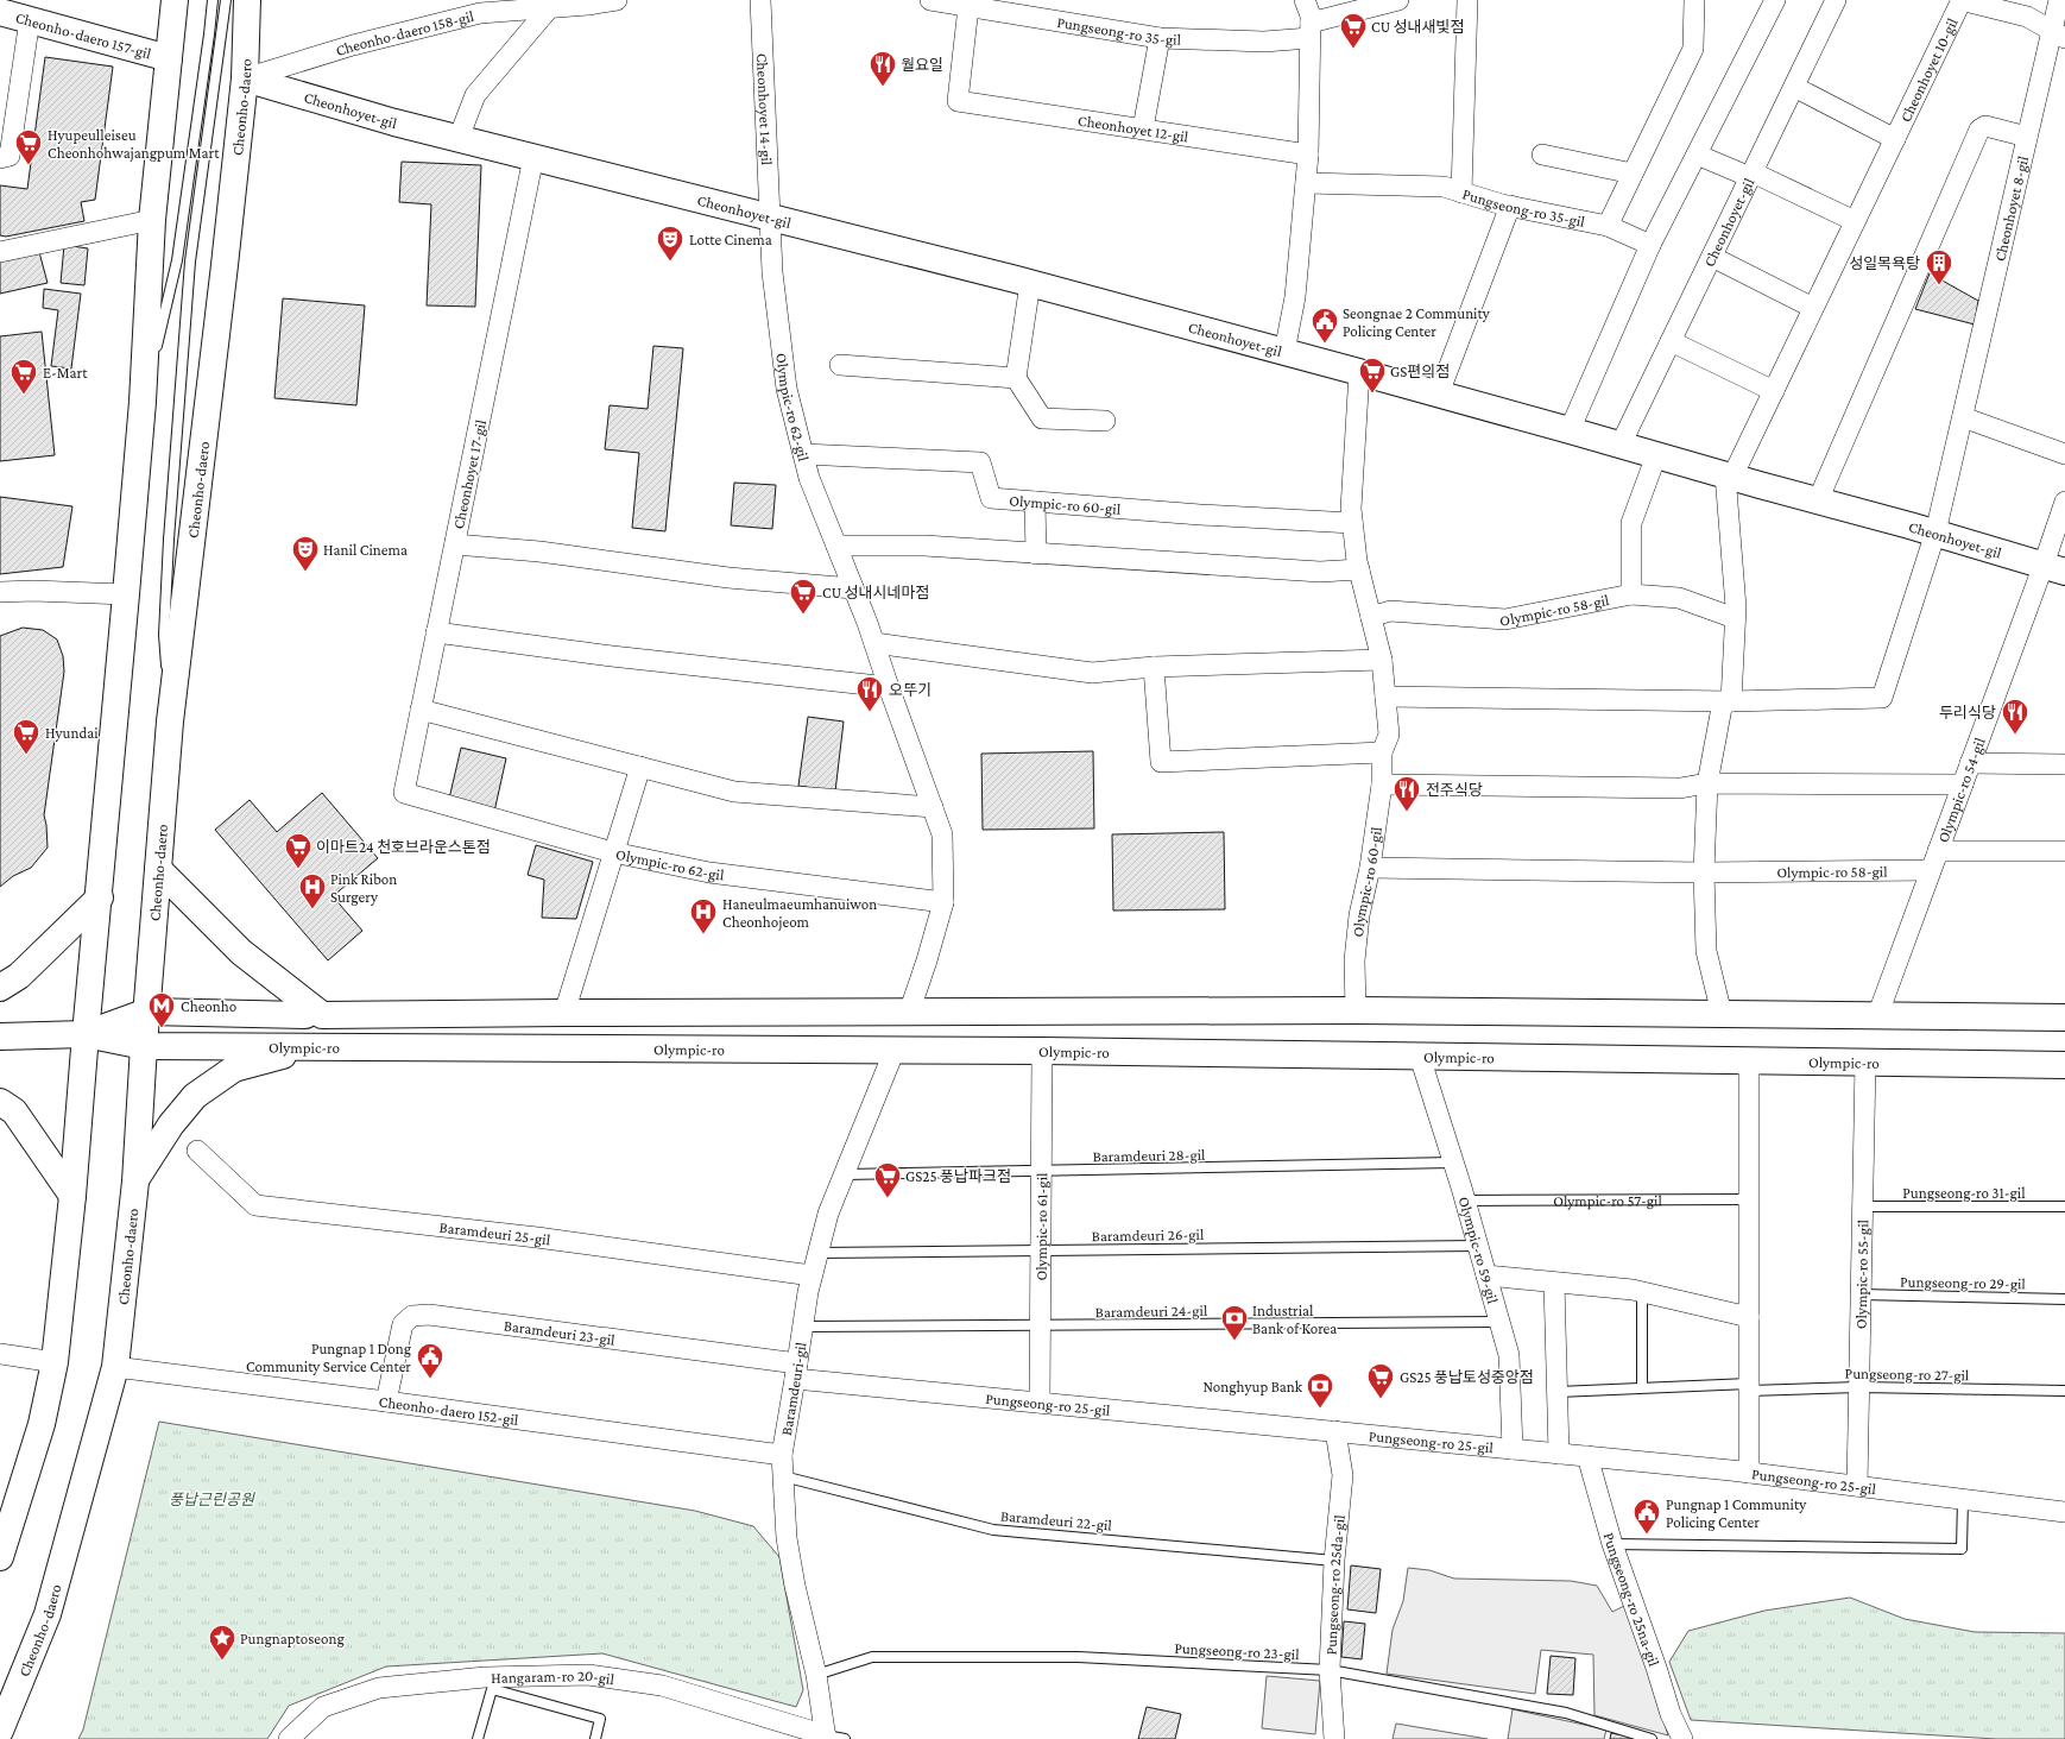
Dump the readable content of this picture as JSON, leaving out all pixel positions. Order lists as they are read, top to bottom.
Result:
{
  "streets": {
    "main road": [
      "Cheonho-daero 157-gil",
      "Cheonho-daero",
      "Cheonhoyet-gil",
      "Olympic-ro"
    ],
    "street": [
      "Pungseong-ro 35-gil",
      "Cheonho-daero 158-gil",
      "Cheonhoyet 10-gil",
      "Cheonhoyet 14-gil",
      "Cheonhoyet 12-gil",
      "Cheonhoyet 8-gil",
      "Olympic-ro 62-gil",
      "Cheonhoyet 17-gil",
      "Olympic-ro 60-gil",
      "Olympic-ro 58-gil",
      "Olympic-ro 54-gil",
      "Olympic-ro 61-gil",
      "Baramdeuri 25-gil",
      "Olympic-ro 59-gil",
      "Olympic-ro 55-gil",
      "Baramdeuri 23-gil",
      "Baramdeuri-gil",
      "Pungseong-ro 25-gil",
      "Cheonho-daero 152-gil",
      "Pungseong-ro 25da-gil",
      "Pungseong-ro 25na-gil",
      "Hangaram-ro 20-gil"
    ],
    "lane": [
      "Baramdeuri 28-gil",
      "Pungseong-ro 31-gil",
      "Olympic-ro 57-gil",
      "Baramdeuri 26-gil",
      "Pungseong-ro 29-gil",
      "Baramdeuri 24-gil",
      "Pungseong-ro 27-gil",
      "Baramdeuri 22-gil",
      "Pungseong-ro 23-gil"
    ]
  },
  "crossings": [
    ["Pungseong-ro 35-gil", "Cheonhoyet 12-gil"],
    ["Cheonho-daero 158-gil", "Cheonho-daero"],
    ["Cheonho-daero 158-gil", "Cheonhoyet-gil"],
    ["Cheonhoyet 10-gil", "Cheonhoyet-gil"],
    ["Cheonho-daero", "Cheonhoyet-gil"],
    ["Cheonho-daero", "Olympic-ro"],
    ["Cheonho-daero", "Cheonho-daero 152-gil"],
    ["Cheonhoyet-gil", "Cheonhoyet 14-gil"],
    ["Cheonhoyet-gil", "Cheonhoyet 8-gil"],
    ["Cheonhoyet-gil", "Olympic-ro 62-gil"],
    ["Cheonhoyet-gil", "Cheonhoyet 17-gil"],
    ["Cheonhoyet-gil", "Olympic-ro 60-gil"],
    ["Cheonhoyet-gil", "Olympic-ro 54-gil"],
    ["Cheonhoyet 14-gil", "Olympic-ro 62-gil"],
    ["Olympic-ro 62-gil", "Cheonhoyet 17-gil"],
    ["Olympic-ro 62-gil", "Olympic-ro 60-gil"],
    ["Olympic-ro 62-gil", "Olympic-ro"],
    ["Olympic-ro 60-gil", "Olympic-ro 58-gil"],
    ["Olympic-ro 60-gil", "Olympic-ro"],
    ["Olympic-ro 58-gil", "Olympic-ro 54-gil"],
    ["Olympic-ro 54-gil", "Olympic-ro"],
    ["Olympic-ro", "Olympic-ro 61-gil"],
    ["Olympic-ro", "Olympic-ro 59-gil"],
    ["Olympic-ro", "Olympic-ro 55-gil"],
    ["Olympic-ro", "Baramdeuri-gil"],
    ["Baramdeuri 28-gil", "Olympic-ro 61-gil"],
    ["Baramdeuri 28-gil", "Olympic-ro 59-gil"],
    ["Baramdeuri 28-gil", "Baramdeuri-gil"],
    ["Pungseong-ro 31-gil", "Olympic-ro 55-gil"],
    ["Olympic-ro 57-gil", "Olympic-ro 59-gil"],
    ["Olympic-ro 61-gil", "Baramdeuri 26-gil"],
    ["Olympic-ro 61-gil", "Baramdeuri 24-gil"],
    ["Olympic-ro 61-gil", "Pungseong-ro 25-gil"],
    ["Baramdeuri 25-gil", "Baramdeuri-gil"],
    ["Baramdeuri 26-gil", "Olympic-ro 59-gil"],
    ["Baramdeuri 26-gil", "Baramdeuri-gil"],
    ["Olympic-ro 59-gil", "Baramdeuri 24-gil"],
    ["Olympic-ro 59-gil", "Pungseong-ro 25-gil"],
    ["Olympic-ro 55-gil", "Pungseong-ro 29-gil"],
    ["Olympic-ro 55-gil", "Pungseong-ro 27-gil"],
    ["Olympic-ro 55-gil", "Pungseong-ro 25-gil"],
    ["Baramdeuri 24-gil", "Baramdeuri-gil"],
    ["Baramdeuri 23-gil", "Baramdeuri-gil"],
    ["Baramdeuri 23-gil", "Pungseong-ro 25-gil"],
    ["Baramdeuri 23-gil", "Cheonho-daero 152-gil"],
    ["Baramdeuri-gil", "Pungseong-ro 25-gil"],
    ["Baramdeuri-gil", "Cheonho-daero 152-gil"],
    ["Baramdeuri-gil", "Baramdeuri 22-gil"],
    ["Baramdeuri-gil", "Pungseong-ro 23-gil"],
    ["Baramdeuri-gil", "Hangaram-ro 20-gil"],
    ["Pungseong-ro 25-gil", "Pungseong-ro 25da-gil"],
    ["Pungseong-ro 25-gil", "Pungseong-ro 25na-gil"],
    ["Baramdeuri 22-gil", "Pungseong-ro 25da-gil"],
    ["Pungseong-ro 25da-gil", "Pungseong-ro 23-gil"]
  ],
  "parks": ["풍납근린공원"],
  "places": {
    "supermarket": [
      "CU 성내새빛점",
      "Hyupeulleiseu Cheonhohwajangpum Mart",
      "GS편의점",
      "E-Mart",
      "CU 성내시네마점",
      "Hyundai",
      "이마트24 천호브라운스톤점",
      "GS25 풍납파크점",
      "GS25 풍납토성중앙점"
    ],
    "restaurant": [
      "월요일",
      "오뚜기",
      "두리식당",
      "전주식당"
    ],
    "theatre": ["Lotte Cinema", "Hanil Cinema"],
    "building": ["성일목욕탕"],
    "public building": ["Seongnae 2 Community Policing Center", "Pungnap 1 Dong Community Service Center", "Pungnap 1 Community Policing Center"],
    "hospital": ["Pink Ribon Surgery", "Haneulmaeumhanuiwon Cheonhojeom"],
    "metro station": ["Cheonho"],
    "bank": ["Industrial Bank of Korea", "Nonghyup Bank"],
    "place": ["Pungnaptoseong"]
  }
}
